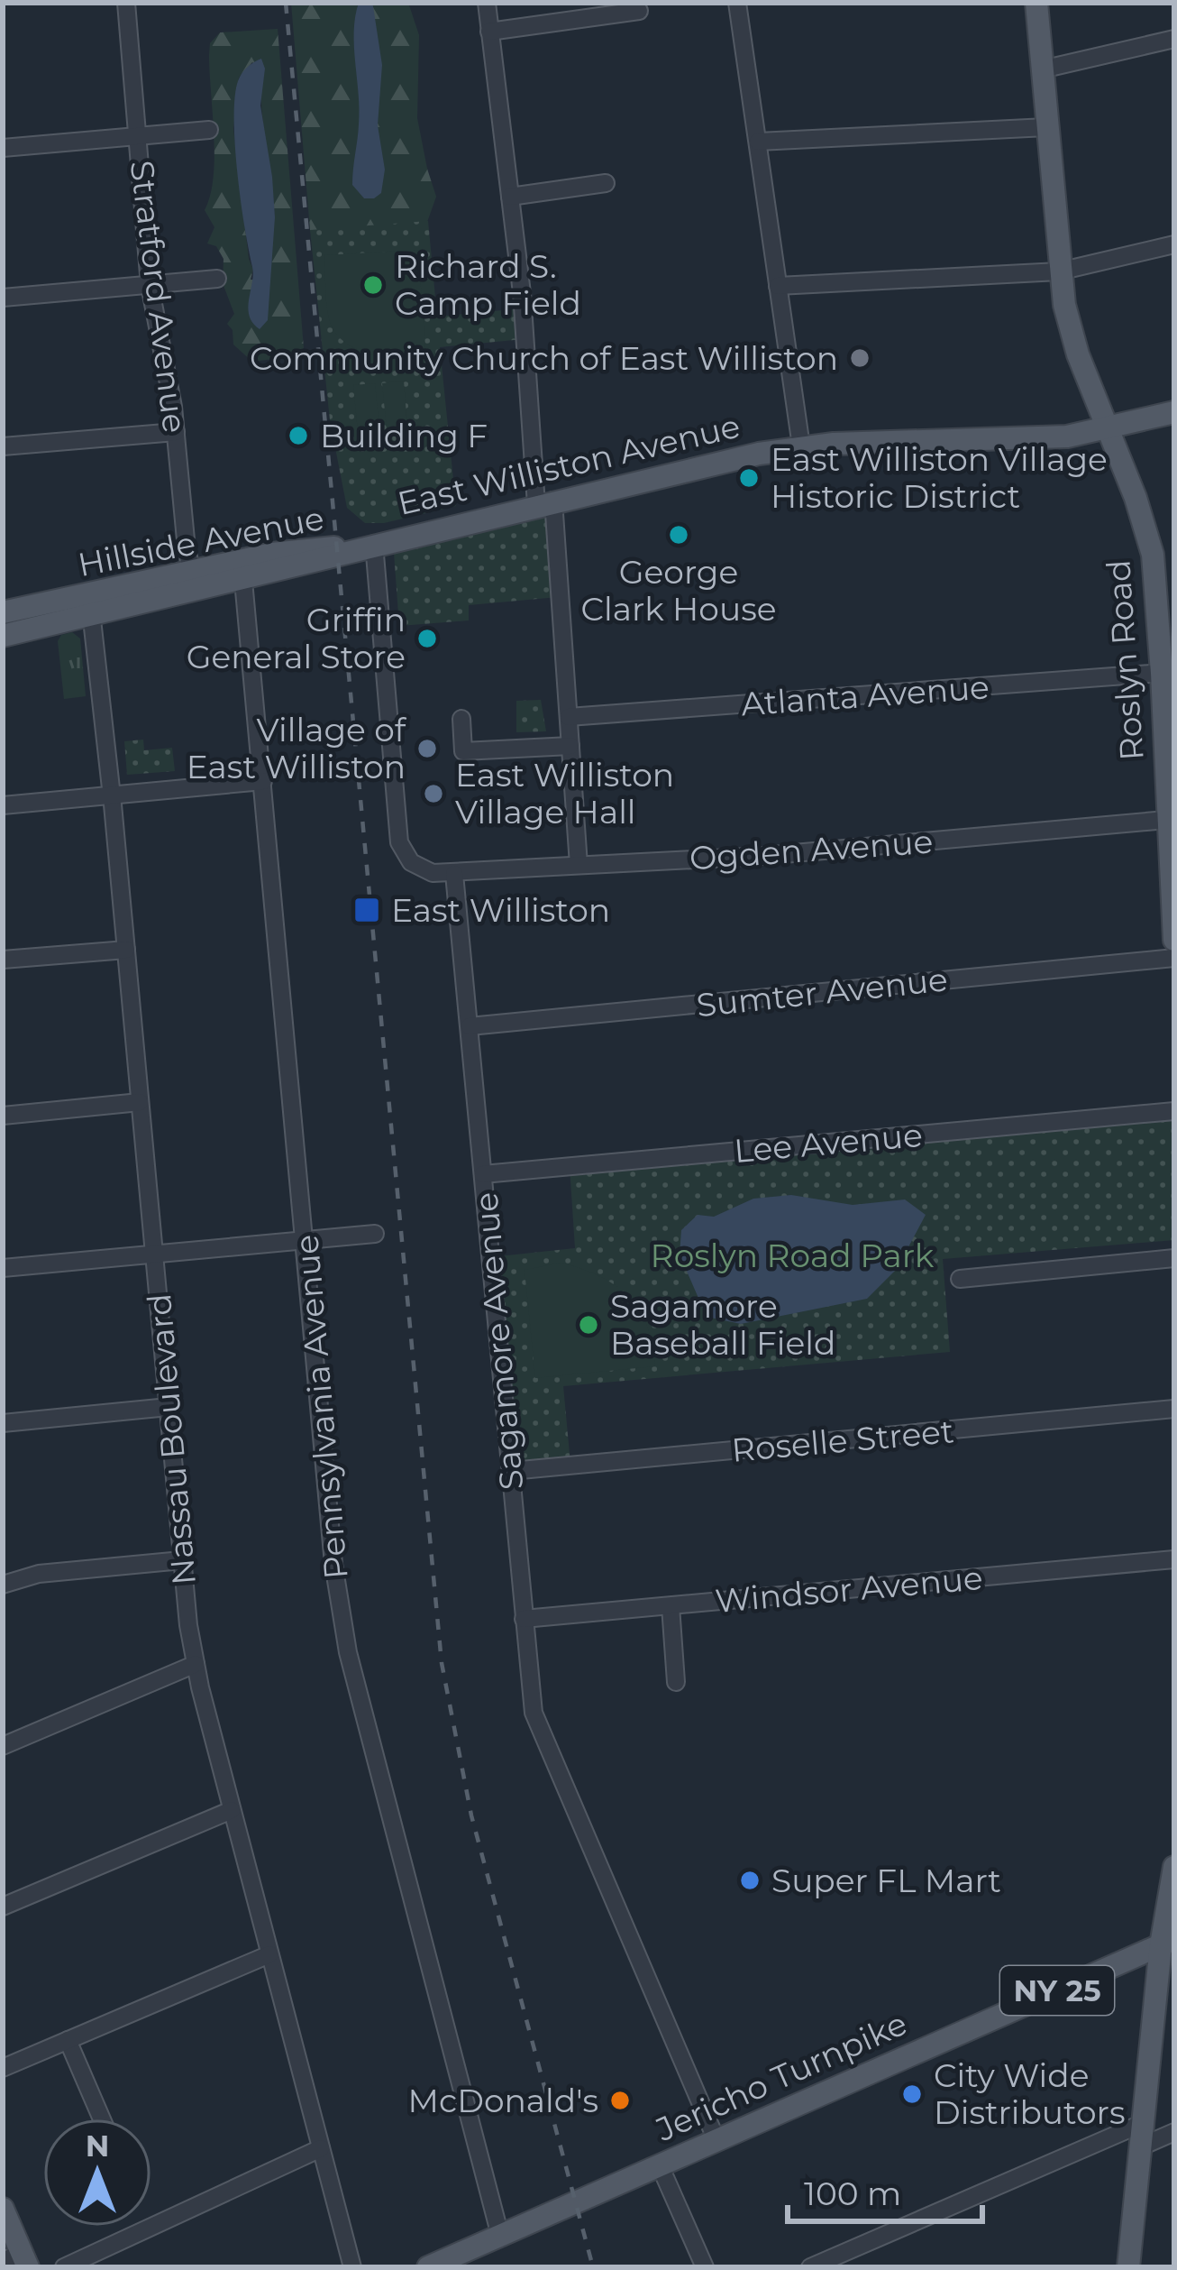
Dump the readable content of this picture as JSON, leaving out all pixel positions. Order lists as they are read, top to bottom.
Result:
{
  "streets": {
    "main road": [
      "East Williston Avenue",
      "Hillside Avenue",
      "Roslyn Road",
      "NY 25",
      "Jericho Turnpike"
    ],
    "street": [
      "Stratford Avenue",
      "Atlanta Avenue",
      "Ogden Avenue",
      "Sumter Avenue",
      "Lee Avenue",
      "Sagamore Avenue",
      "Pennsylvania Avenue",
      "Nassau Boulevard",
      "Roselle Street",
      "Windsor Avenue"
    ]
  },
  "crossings": [
    ["Stratford Avenue", "Hillside Avenue"],
    ["East Williston Avenue", "Hillside Avenue"],
    ["East Williston Avenue", "Roslyn Road"],
    ["Hillside Avenue", "Pennsylvania Avenue"],
    ["Hillside Avenue", "Nassau Boulevard"],
    ["Roslyn Road", "Atlanta Avenue"],
    ["Roslyn Road", "Ogden Avenue"],
    ["Ogden Avenue", "Sagamore Avenue"],
    ["Sumter Avenue", "Sagamore Avenue"],
    ["Lee Avenue", "Sagamore Avenue"],
    ["Sagamore Avenue", "Roselle Street"],
    ["Sagamore Avenue", "Windsor Avenue"],
    ["Sagamore Avenue", "Jericho Turnpike"],
    ["Pennsylvania Avenue", "Jericho Turnpike"]
  ],
  "parks": ["Roslyn Road Park"],
  "places": {
    "other": [
      "Richard S. Camp Field",
      "Community Church of East Williston",
      "Building F",
      "East Williston Village Historic District",
      "George Clark House",
      "Griffin General Store",
      "Village of East Williston",
      "East Williston Village Hall",
      "Sagamore Baseball Field",
      "Super FL Mart",
      "City Wide Distributors",
      "McDonald's"
    ],
    "transit": ["East Williston"]
  },
  "scale_bar": "100 m",
  "north": "top"
}
